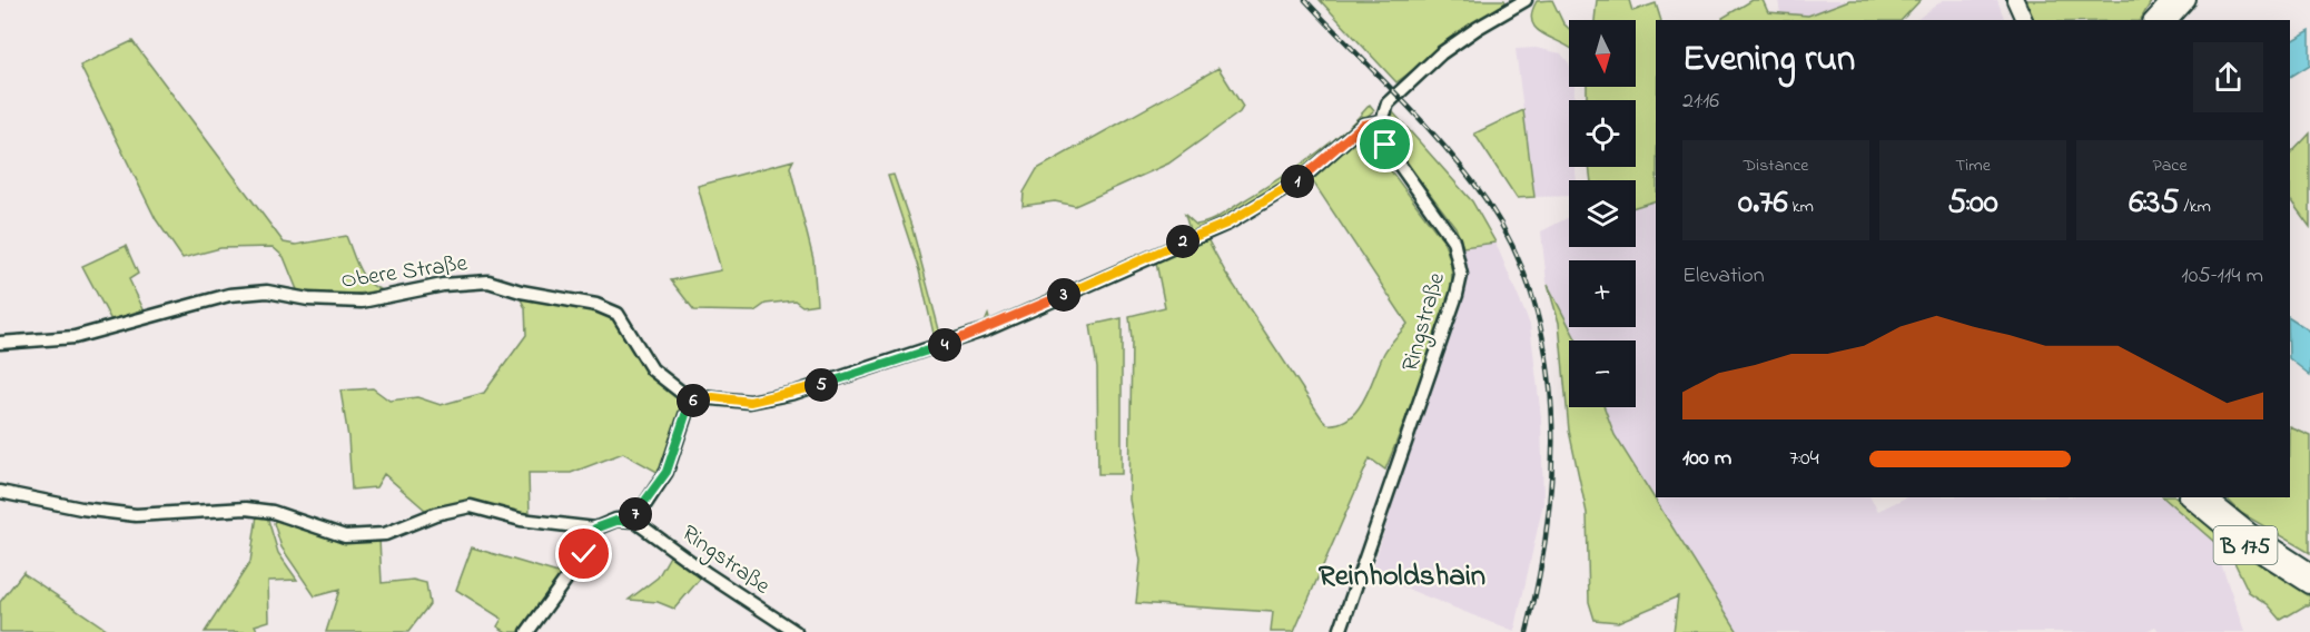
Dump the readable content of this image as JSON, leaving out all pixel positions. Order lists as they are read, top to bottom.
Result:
{
  "streets": {
    "main road": ["B 175"],
    "street": ["Obere Straße", "Ringstraße"]
  },
  "districts": ["Reinholdshain"],
  "north": "bottom",
  "page": {
    "map_buttons": ["+", "−"],
    "heading": ["Evening run", "21:16"],
    "stats": [
      ["Distance", "0.76 km"],
      ["Time", "5:00"],
      ["Pace", "6:35 /km"]
    ],
    "pins": [
      "1",
      "2",
      "3",
      "4",
      "5",
      "6",
      "7"
    ],
    "chart": ["Elevation", "105–114 m"],
    "list": [
      {
        "name": "100 m",
        "note": "7:04"
      }
    ]
  }
}
